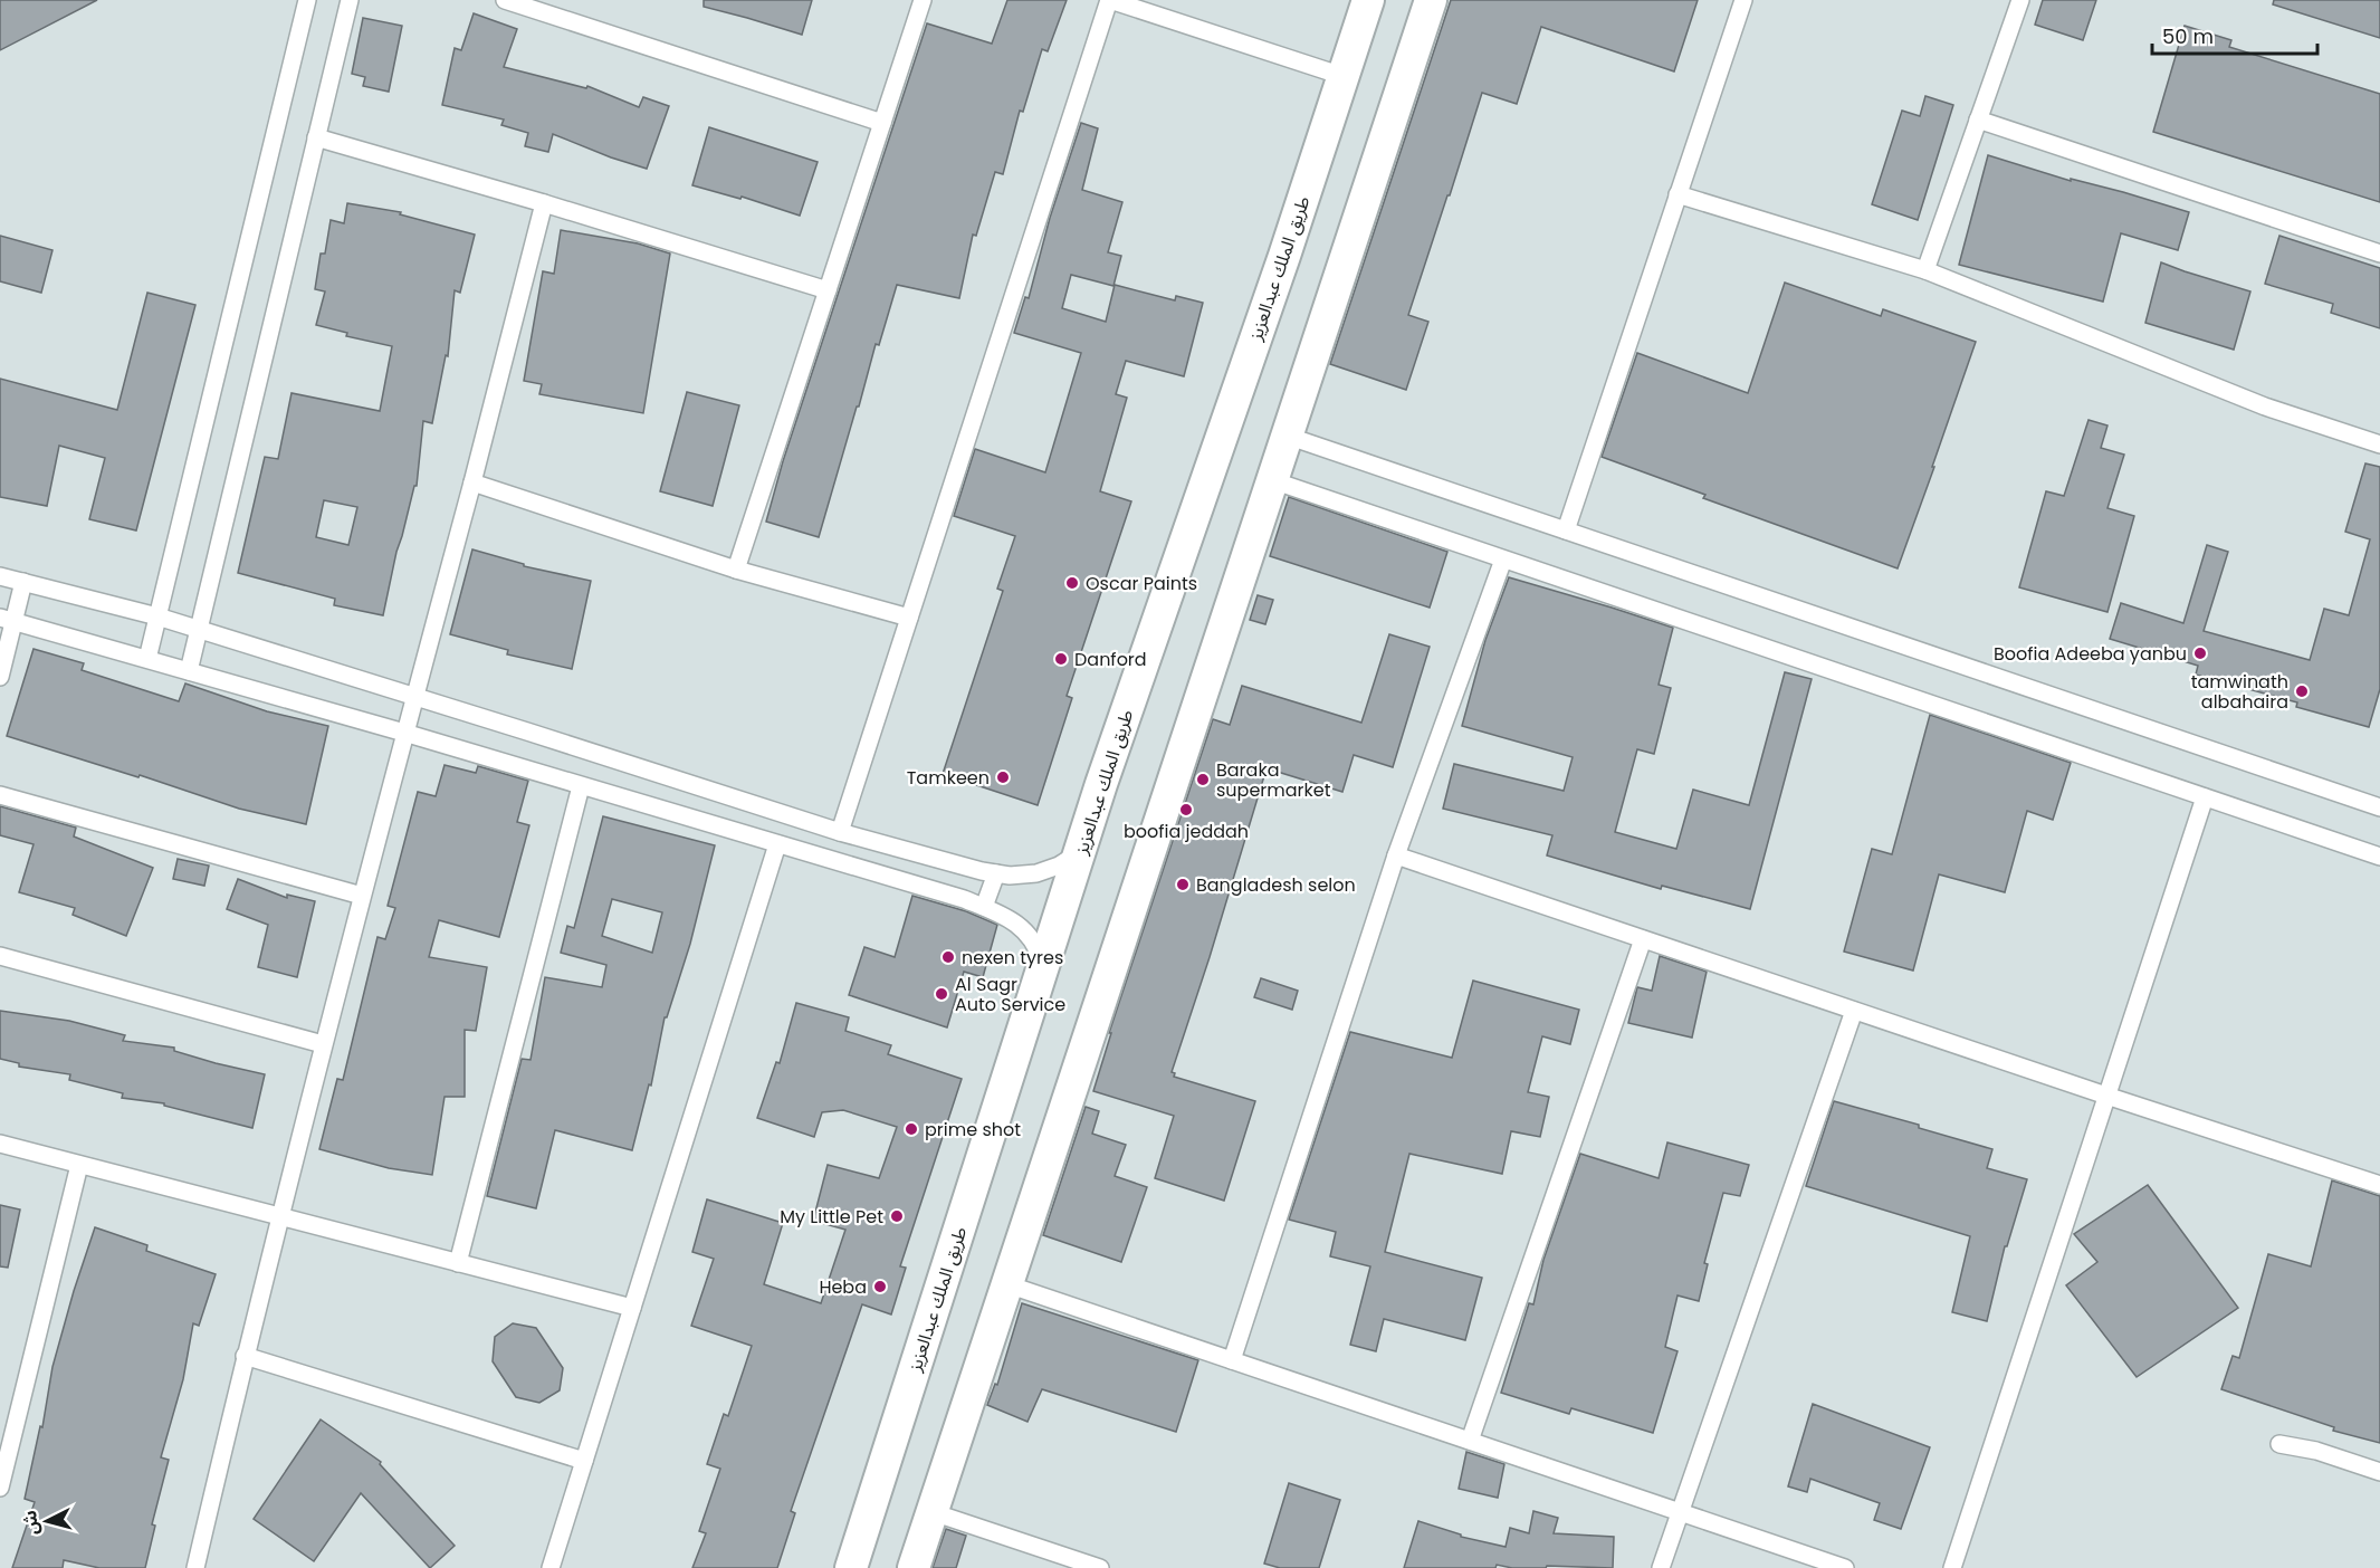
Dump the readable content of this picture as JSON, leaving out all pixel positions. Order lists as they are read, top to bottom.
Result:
{
  "streets": {
    "highway": ["طريق الملك عبدالعزيز"]
  },
  "places": [
    "Oscar Paints",
    "Boofia Adeeba yanbu",
    "Danford",
    "tamwinath albahaira",
    "Tamkeen",
    "Baraka supermarket",
    "boofia jeddah",
    "Bangladesh selon",
    "nexen tyres",
    "Al Sagr Auto Service",
    "prime shot",
    "My Little Pet",
    "Heba"
  ],
  "scale_bar": "50 m",
  "north": "left"
}
